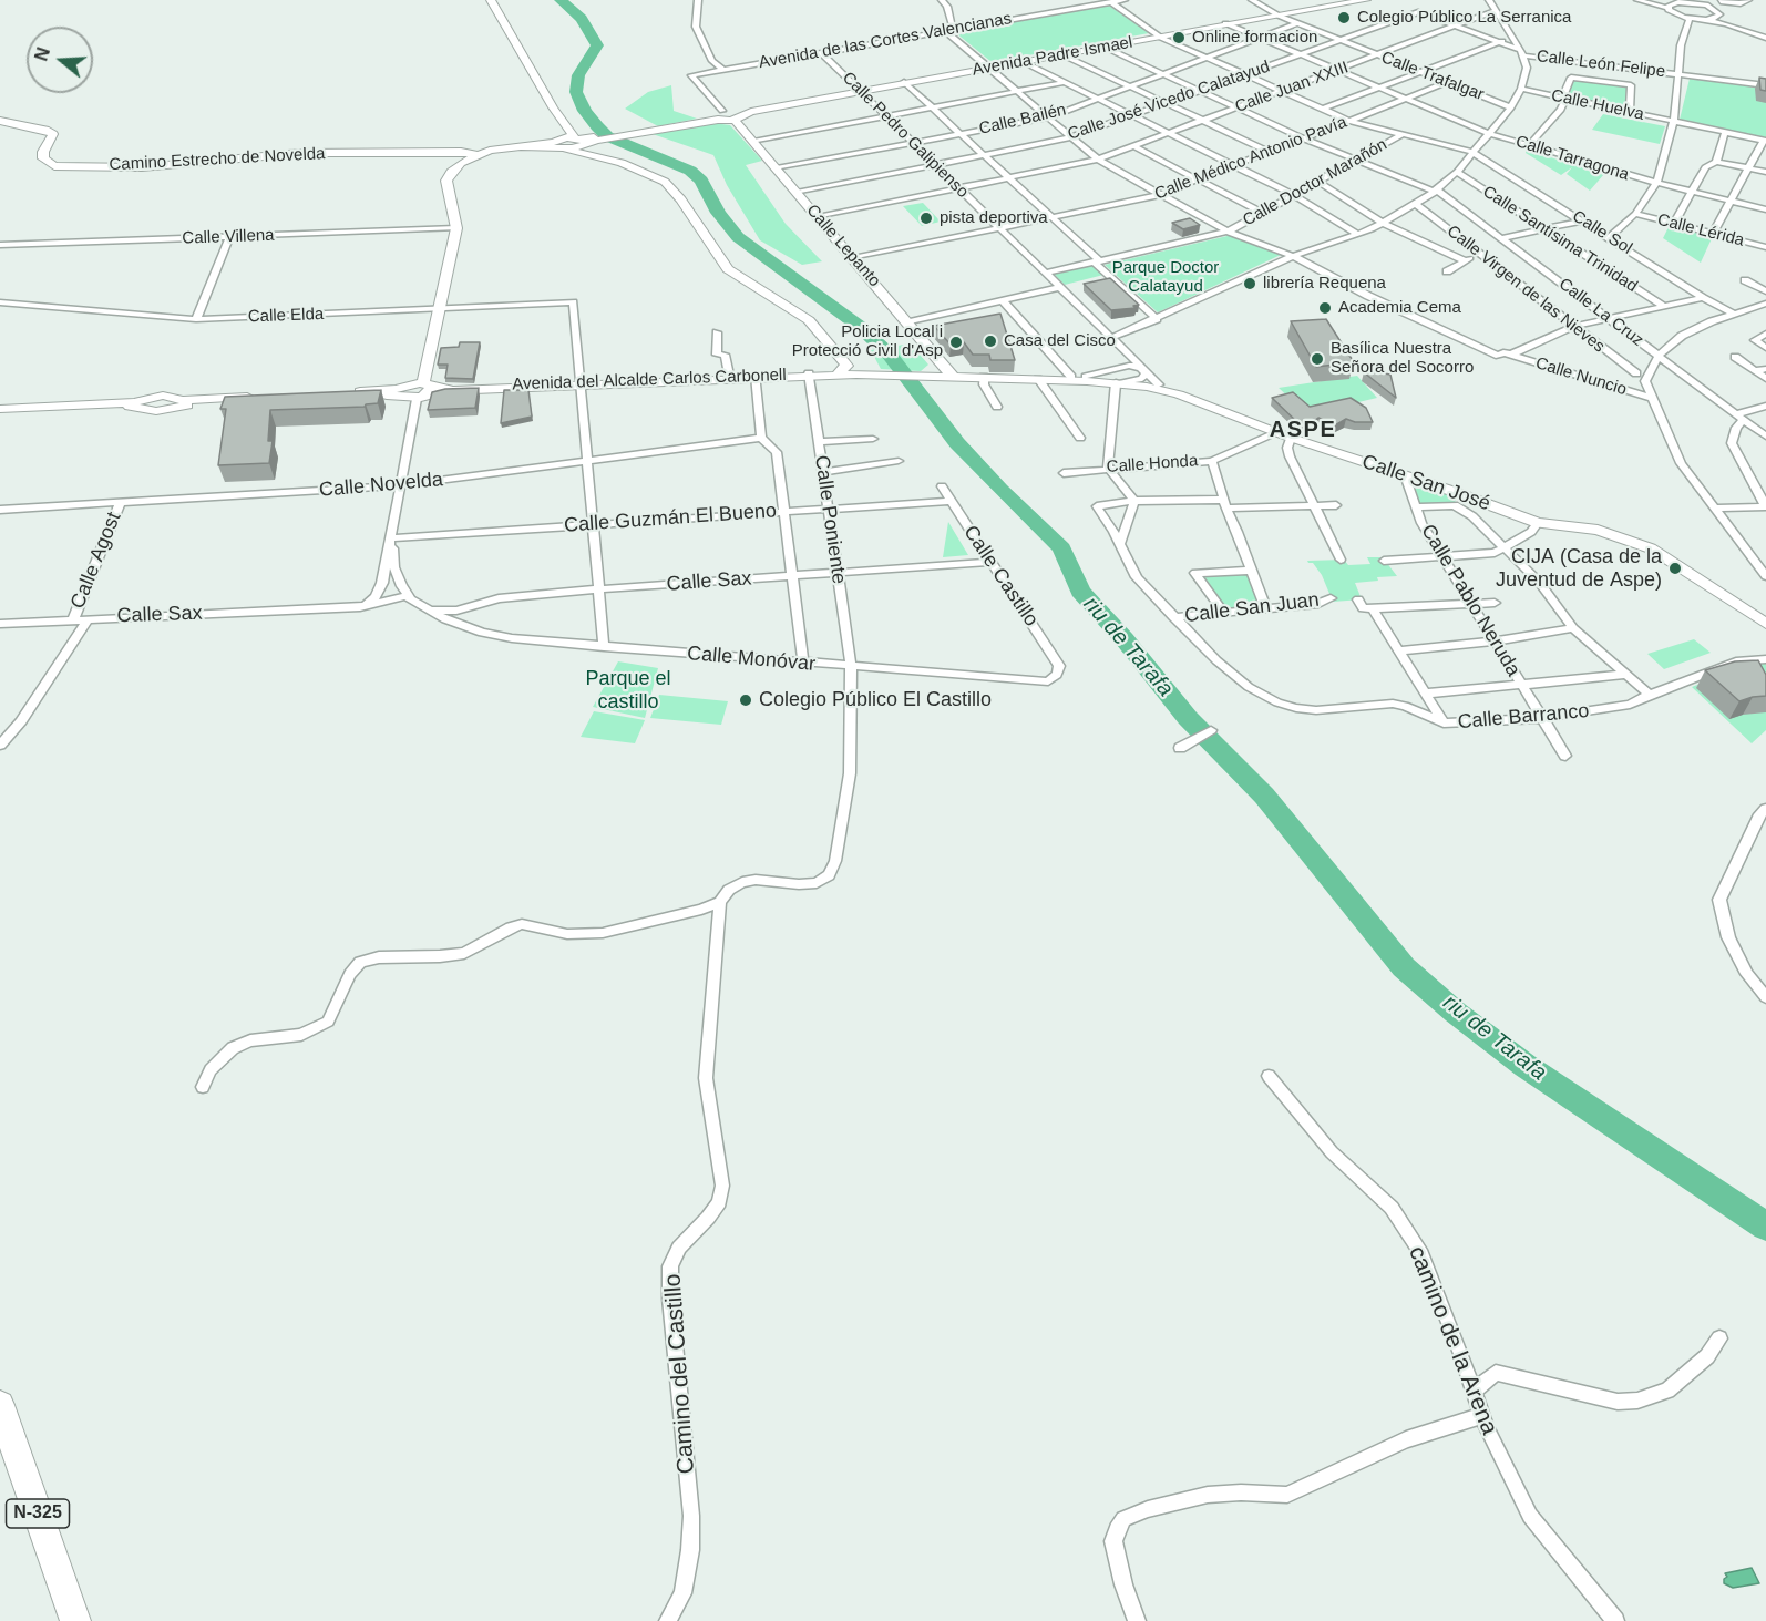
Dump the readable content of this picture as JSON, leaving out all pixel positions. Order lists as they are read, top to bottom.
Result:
{
  "streets": {
    "highway": ["N-325"],
    "street": [
      "Avenida de las Cortes Valencianas",
      "Avenida Padre Ismael",
      "Calle León Felipe",
      "Calle Trafalgar",
      "Calle Juan XXIII",
      "Calle José Vicedo Calatayud",
      "Calle Huelva",
      "Calle Bailén",
      "Calle Pedro Galipienso",
      "Calle Médico Antonio Pavía",
      "Calle Tarragona",
      "Camino Estrecho de Novelda",
      "Calle Doctor Marañón",
      "Calle Lérida",
      "Calle Sol",
      "Calle Villena",
      "Calle Santísima Trinidad",
      "Calle Lepanto",
      "Calle Virgen de las Nieves",
      "Calle La Cruz",
      "Calle Elda",
      "Calle Nuncio",
      "Avenida del Alcalde Carlos Carbonell",
      "Calle Honda",
      "Calle San José",
      "Calle Novelda",
      "Calle Guzmán El Bueno",
      "Calle Poniente",
      "Calle Agost",
      "Calle Castillo",
      "Calle Sax",
      "Calle Pablo Neruda",
      "Calle San Juan",
      "Calle Monóvar",
      "Calle Barranco",
      "camino de la Arena",
      "Camino del Castillo"
    ]
  },
  "crossings": [
    ["Avenida de las Cortes Valencianas", "Avenida Padre Ismael"],
    ["Avenida de las Cortes Valencianas", "Calle Pedro Galipienso"],
    ["Avenida de las Cortes Valencianas", "Calle Sol"],
    ["Avenida Padre Ismael", "Calle Trafalgar"],
    ["Avenida Padre Ismael", "Calle Pedro Galipienso"],
    ["Avenida Padre Ismael", "Calle Tarragona"],
    ["Avenida Padre Ismael", "Calle Sol"],
    ["Avenida Padre Ismael", "Calle Lepanto"],
    ["Avenida Padre Ismael", "Calle La Cruz"],
    ["Calle León Felipe", "Calle Juan XXIII"],
    ["Calle León Felipe", "Calle José Vicedo Calatayud"],
    ["Calle Trafalgar", "Calle Juan XXIII"],
    ["Calle Trafalgar", "Calle José Vicedo Calatayud"],
    ["Calle Trafalgar", "Calle Bailén"],
    ["Calle Trafalgar", "Calle Médico Antonio Pavía"],
    ["Calle Juan XXIII", "Calle Pedro Galipienso"],
    ["Calle Juan XXIII", "Calle Tarragona"],
    ["Calle Juan XXIII", "Calle Sol"],
    ["Calle Juan XXIII", "Calle Lepanto"],
    ["Calle Juan XXIII", "Calle La Cruz"],
    ["Calle José Vicedo Calatayud", "Calle Pedro Galipienso"],
    ["Calle José Vicedo Calatayud", "Calle Tarragona"],
    ["Calle José Vicedo Calatayud", "Calle Sol"],
    ["Calle José Vicedo Calatayud", "Calle Lepanto"],
    ["Calle José Vicedo Calatayud", "Calle La Cruz"],
    ["Calle Bailén", "Calle Pedro Galipienso"],
    ["Calle Bailén", "Calle Tarragona"],
    ["Calle Bailén", "Calle Sol"],
    ["Calle Bailén", "Calle Lepanto"],
    ["Calle Bailén", "Calle La Cruz"],
    ["Calle Pedro Galipienso", "Calle Médico Antonio Pavía"],
    ["Calle Pedro Galipienso", "Calle Doctor Marañón"],
    ["Calle Médico Antonio Pavía", "Calle Tarragona"],
    ["Calle Médico Antonio Pavía", "Calle Sol"],
    ["Calle Médico Antonio Pavía", "Calle Lepanto"],
    ["Calle Médico Antonio Pavía", "Calle La Cruz"],
    ["Calle Doctor Marañón", "Calle Sol"],
    ["Calle Doctor Marañón", "Calle La Cruz"],
    ["Calle Elda", "Avenida del Alcalde Carlos Carbonell"],
    ["Avenida del Alcalde Carlos Carbonell", "Calle Poniente"],
    ["Calle Honda", "Calle San José"],
    ["Calle San José", "Calle Pablo Neruda"],
    ["Calle Novelda", "Calle Agost"],
    ["Calle Guzmán El Bueno", "Calle Poniente"],
    ["Calle Guzmán El Bueno", "Calle Castillo"],
    ["Calle Poniente", "Calle Sax"],
    ["Calle Poniente", "Calle Monóvar"],
    ["Calle Agost", "Calle Sax"],
    ["Calle Castillo", "Calle Sax"],
    ["Calle Castillo", "Calle Monóvar"],
    ["Calle Sax", "Calle Monóvar"],
    ["Calle Pablo Neruda", "Calle Barranco"],
    ["Calle San Juan", "Calle Barranco"]
  ],
  "districts": ["ASPE"],
  "water": ["riu de Tarafa"],
  "parks": ["Parque Doctor Calatayud", "Parque el castillo"],
  "places": [
    "Colegio Público La Serranica",
    "Online formacion",
    "pista deportiva",
    "librería Requena",
    "Academia Cema",
    "Casa del Cisco",
    "Policia Local i Protecció Civil d'Asp",
    "Basílica Nuestra Señora del Socorro",
    "CIJA (Casa de la Juventud de Aspe)",
    "Colegio Público El Castillo"
  ],
  "north": "left"
}
